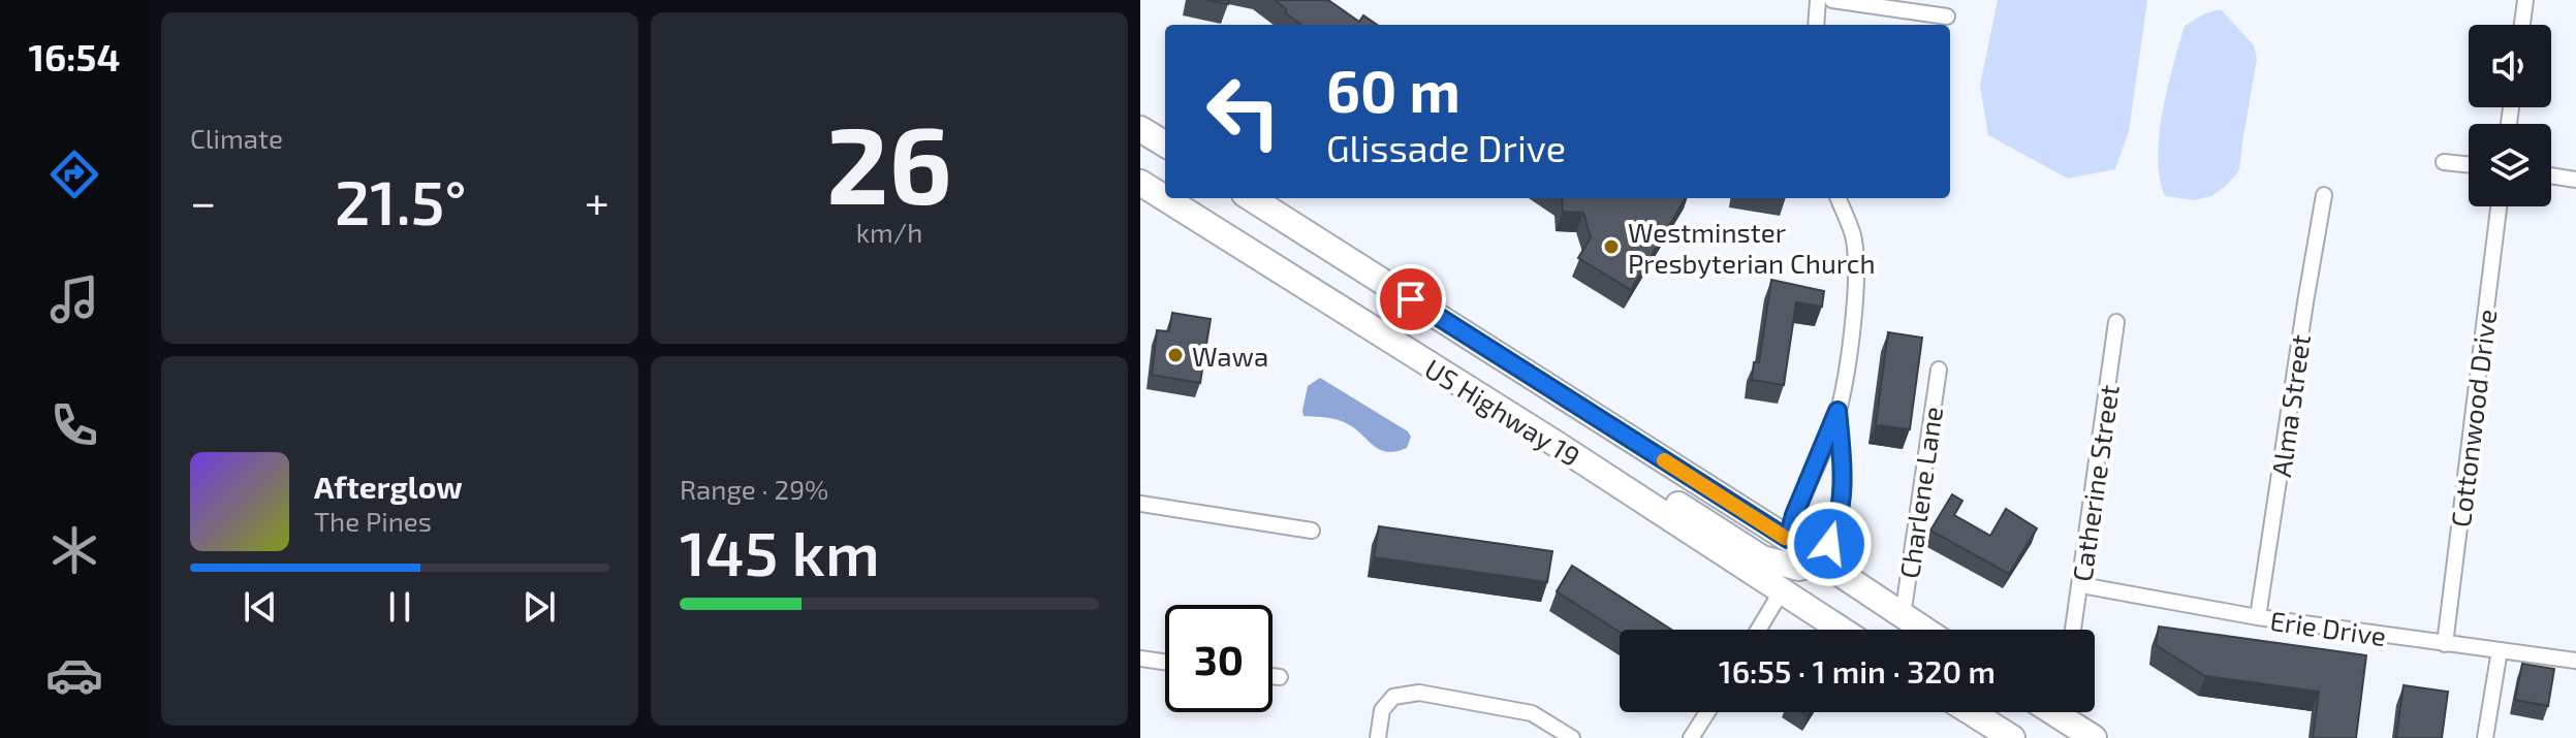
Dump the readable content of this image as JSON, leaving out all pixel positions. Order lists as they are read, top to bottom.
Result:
{
  "streets": {
    "highway": ["US Highway 19"],
    "street": [
      "Alma Street",
      "Cottonwood Drive",
      "Catherine Street",
      "Charlene Lane",
      "Erie Drive"
    ]
  },
  "crossings": [
    ["Alma Street", "Erie Drive"],
    ["US Highway 19", "Charlene Lane"],
    ["Cottonwood Drive", "Erie Drive"],
    ["Catherine Street", "Erie Drive"]
  ],
  "places": ["Westminster Presbyterian Church", "Wawa"],
  "page": {
    "tabs": "16:54",
    "tile": [
      "Climate",
      ["26", "km/h"],
      ["Range · 29%", "145 km"]
    ],
    "turn": ["60 m", "Glissade Drive"],
    "heat": ["−", "21.5°", "+"],
    "song": ["Afterglow", "The Pines"],
    "limit": "30",
    "trip": "16:55 · 1 min · 320 m"
  }
}
